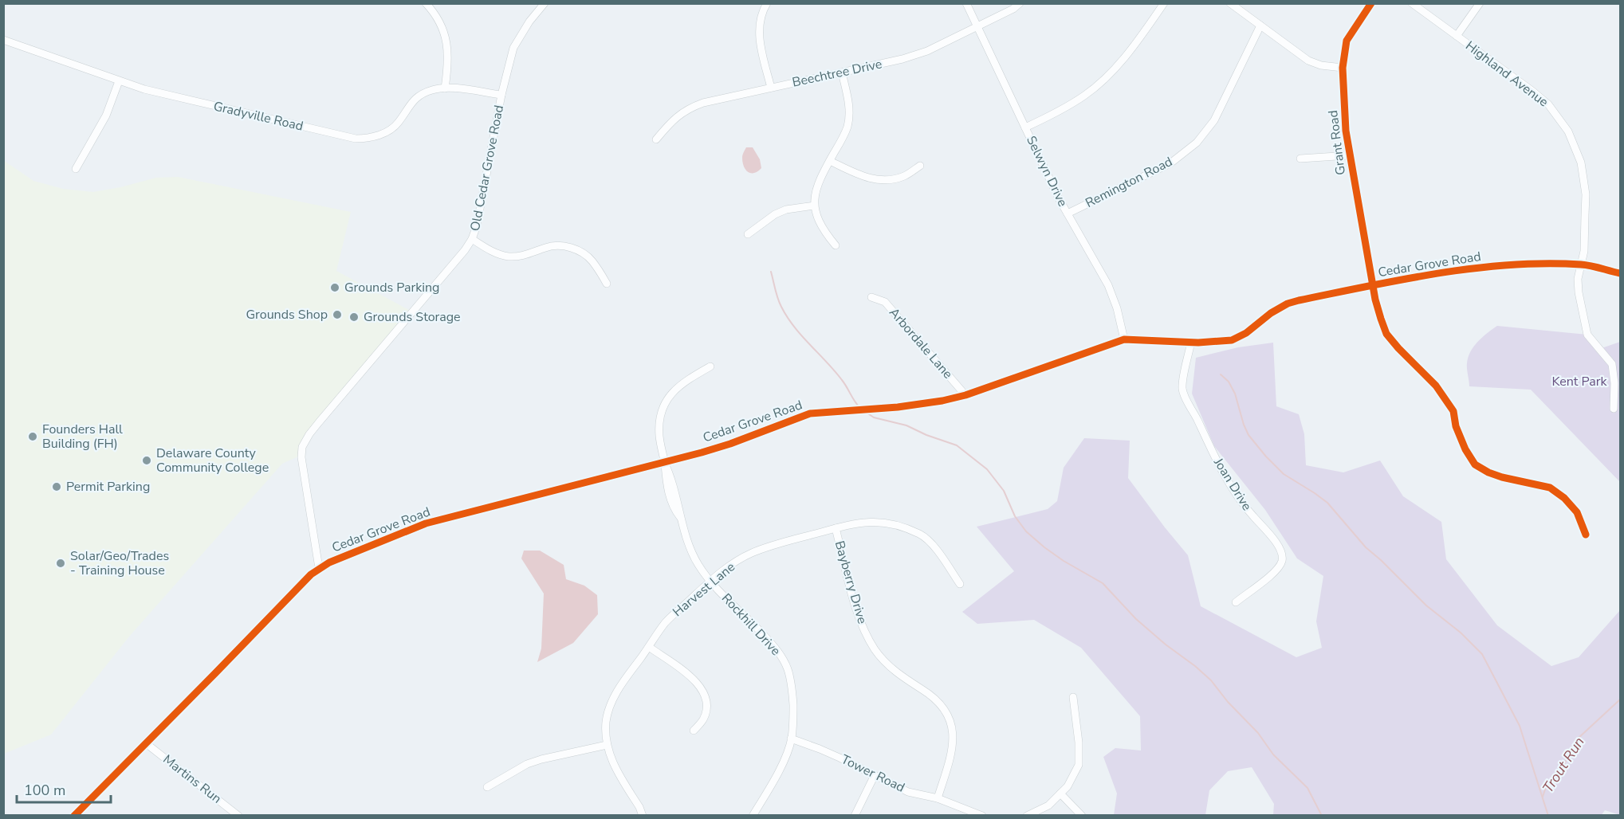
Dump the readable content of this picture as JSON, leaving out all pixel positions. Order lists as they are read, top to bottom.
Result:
{
  "streets": {
    "street": [
      "Beechtree Drive",
      "Highland Avenue",
      "Gradyville Road",
      "Grant Road",
      "Old Cedar Grove Road",
      "Selwyn Drive",
      "Remington Road",
      "Cedar Grove Road",
      "Arbordale Lane",
      "Joan Drive",
      "Bayberry Drive",
      "Harvest Lane",
      "Rockhill Drive",
      "Tower Road",
      "Martins Run"
    ]
  },
  "crossings": [
    ["Beechtree Drive", "Selwyn Drive"],
    ["Highland Avenue", "Cedar Grove Road"],
    ["Gradyville Road", "Old Cedar Grove Road"],
    ["Grant Road", "Cedar Grove Road"],
    ["Old Cedar Grove Road", "Cedar Grove Road"],
    ["Selwyn Drive", "Remington Road"],
    ["Selwyn Drive", "Cedar Grove Road"],
    ["Cedar Grove Road", "Arbordale Lane"],
    ["Cedar Grove Road", "Joan Drive"],
    ["Cedar Grove Road", "Rockhill Drive"],
    ["Cedar Grove Road", "Martins Run"],
    ["Bayberry Drive", "Harvest Lane"],
    ["Bayberry Drive", "Tower Road"],
    ["Harvest Lane", "Rockhill Drive"],
    ["Rockhill Drive", "Tower Road"]
  ],
  "water": ["Trout Run"],
  "parks": ["Kent Park"],
  "places": [
    "Grounds Parking",
    "Grounds Shop",
    "Grounds Storage",
    "Founders Hall Building (FH)",
    "Delaware County Community College",
    "Permit Parking",
    "Solar/Geo/Trades - Training House"
  ],
  "scale_bar": "100 m"
}
